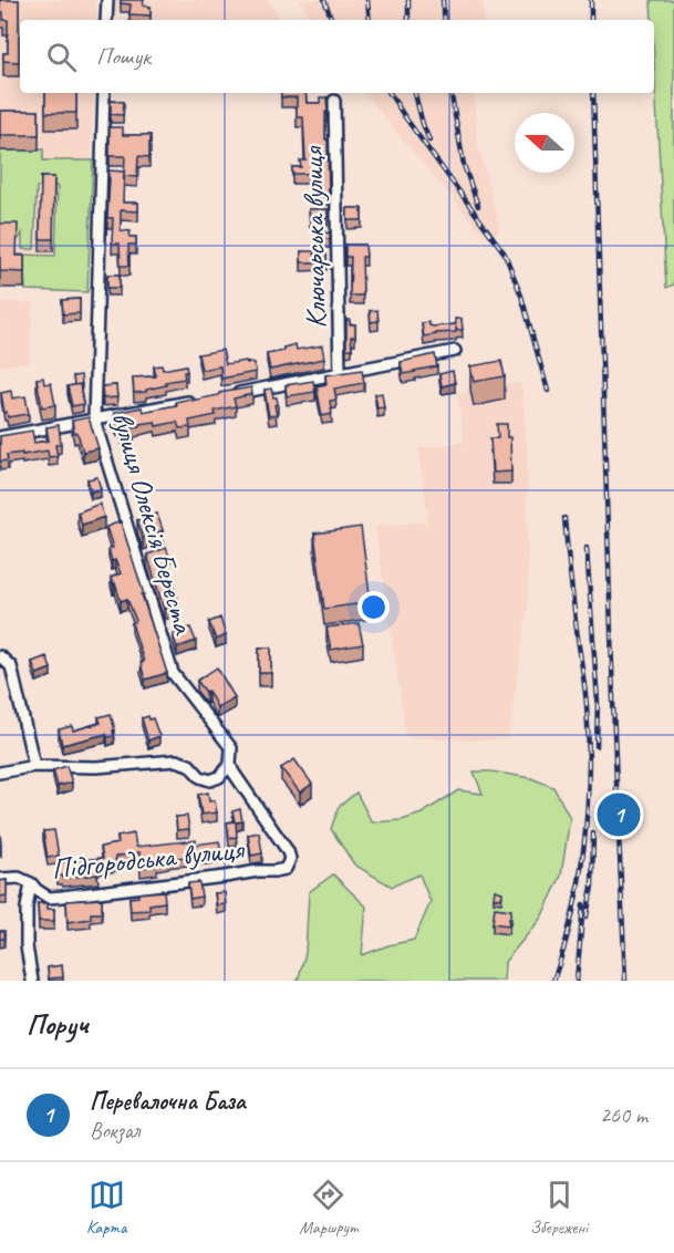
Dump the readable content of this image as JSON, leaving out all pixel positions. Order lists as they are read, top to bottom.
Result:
{
  "streets": {
    "street": ["Ключарська вулиця", "вулиця Олексія Береста", "Підгородська вулиця"]
  },
  "crossings": [
    ["вулиця Олексія Береста", "Підгородська вулиця"]
  ],
  "north": "left",
  "page": {
    "search": "Пошук",
    "pins": "1",
    "heading": "Поруч",
    "list": [
      {
        "mark": "1",
        "name": "Перевалочна База",
        "note": "Вокзал",
        "value": "260 m"
      }
    ],
    "nav": ["Карта", "Маршрут", "Збережені"]
  }
}
